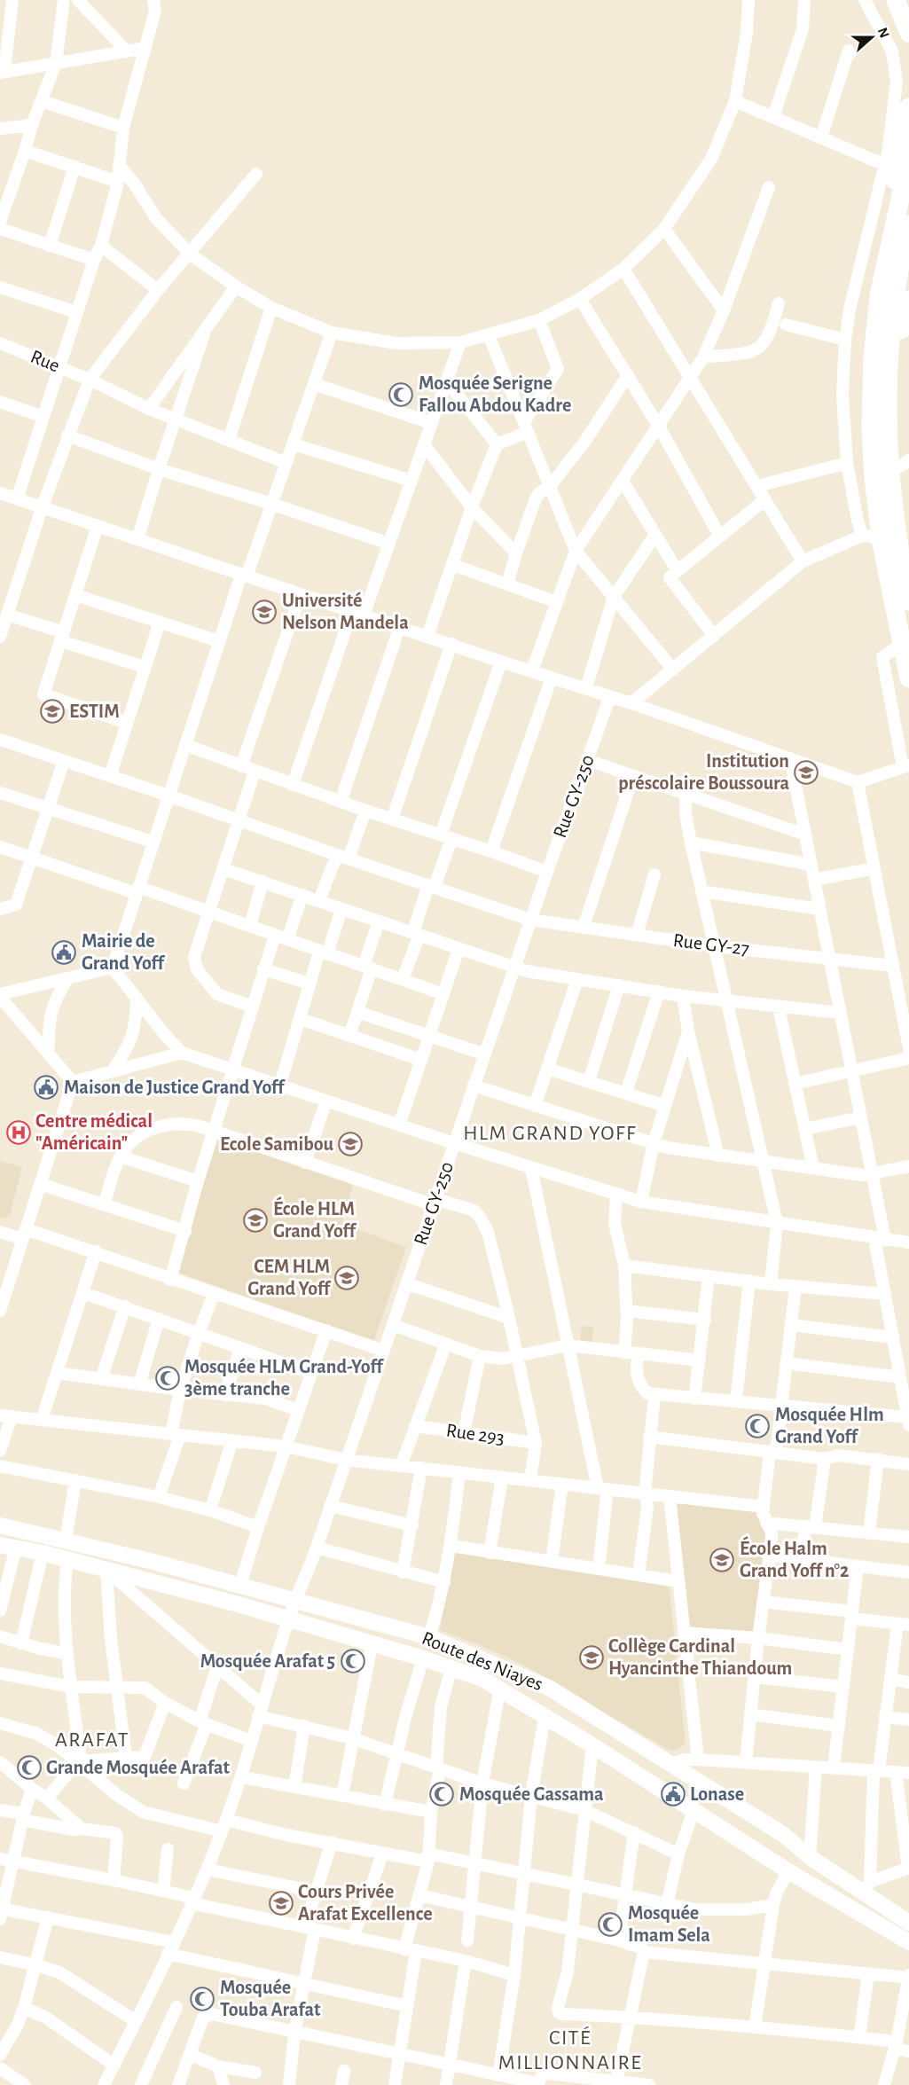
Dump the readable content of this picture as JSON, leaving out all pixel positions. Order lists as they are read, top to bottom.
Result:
{
  "streets": {
    "main road": ["Route des Niayes"],
    "street": [
      "Rue",
      "Rue GY-250",
      "Rue GY-27",
      "Rue 293"
    ]
  },
  "crossings": [
    ["Rue GY-250", "Rue GY-27"],
    ["Rue GY-250", "Route des Niayes"]
  ],
  "districts": ["HLM GRAND YOFF", "ARAFAT", "CITÉ MILLIONNAIRE"],
  "places": {
    "mosque": [
      "Mosquée Serigne Fallou Abdou Kadre",
      "Mosquée HLM Grand-Yoff 3ème tranche",
      "Mosquée Hlm Grand Yoff",
      "Mosquée Arafat 5",
      "Grande Mosquée Arafat",
      "Mosquée Gassama",
      "Mosquée Imam Sela",
      "Mosquée Touba Arafat"
    ],
    "school or university": [
      "Université Nelson Mandela",
      "ESTIM",
      "Institution préscolaire Boussoura",
      "Ecole Samibou",
      "École HLM Grand Yoff",
      "CEM HLM Grand Yoff",
      "École Halm Grand Yoff n°2",
      "Collège Cardinal Hyancinthe Thiandoum",
      "Cours Privée Arafat Excellence"
    ],
    "public building": ["Mairie de Grand Yoff", "Maison de Justice Grand Yoff", "Lonase"],
    "hospital": ["Centre médical \"Américain\""]
  },
  "north": "right"
}
